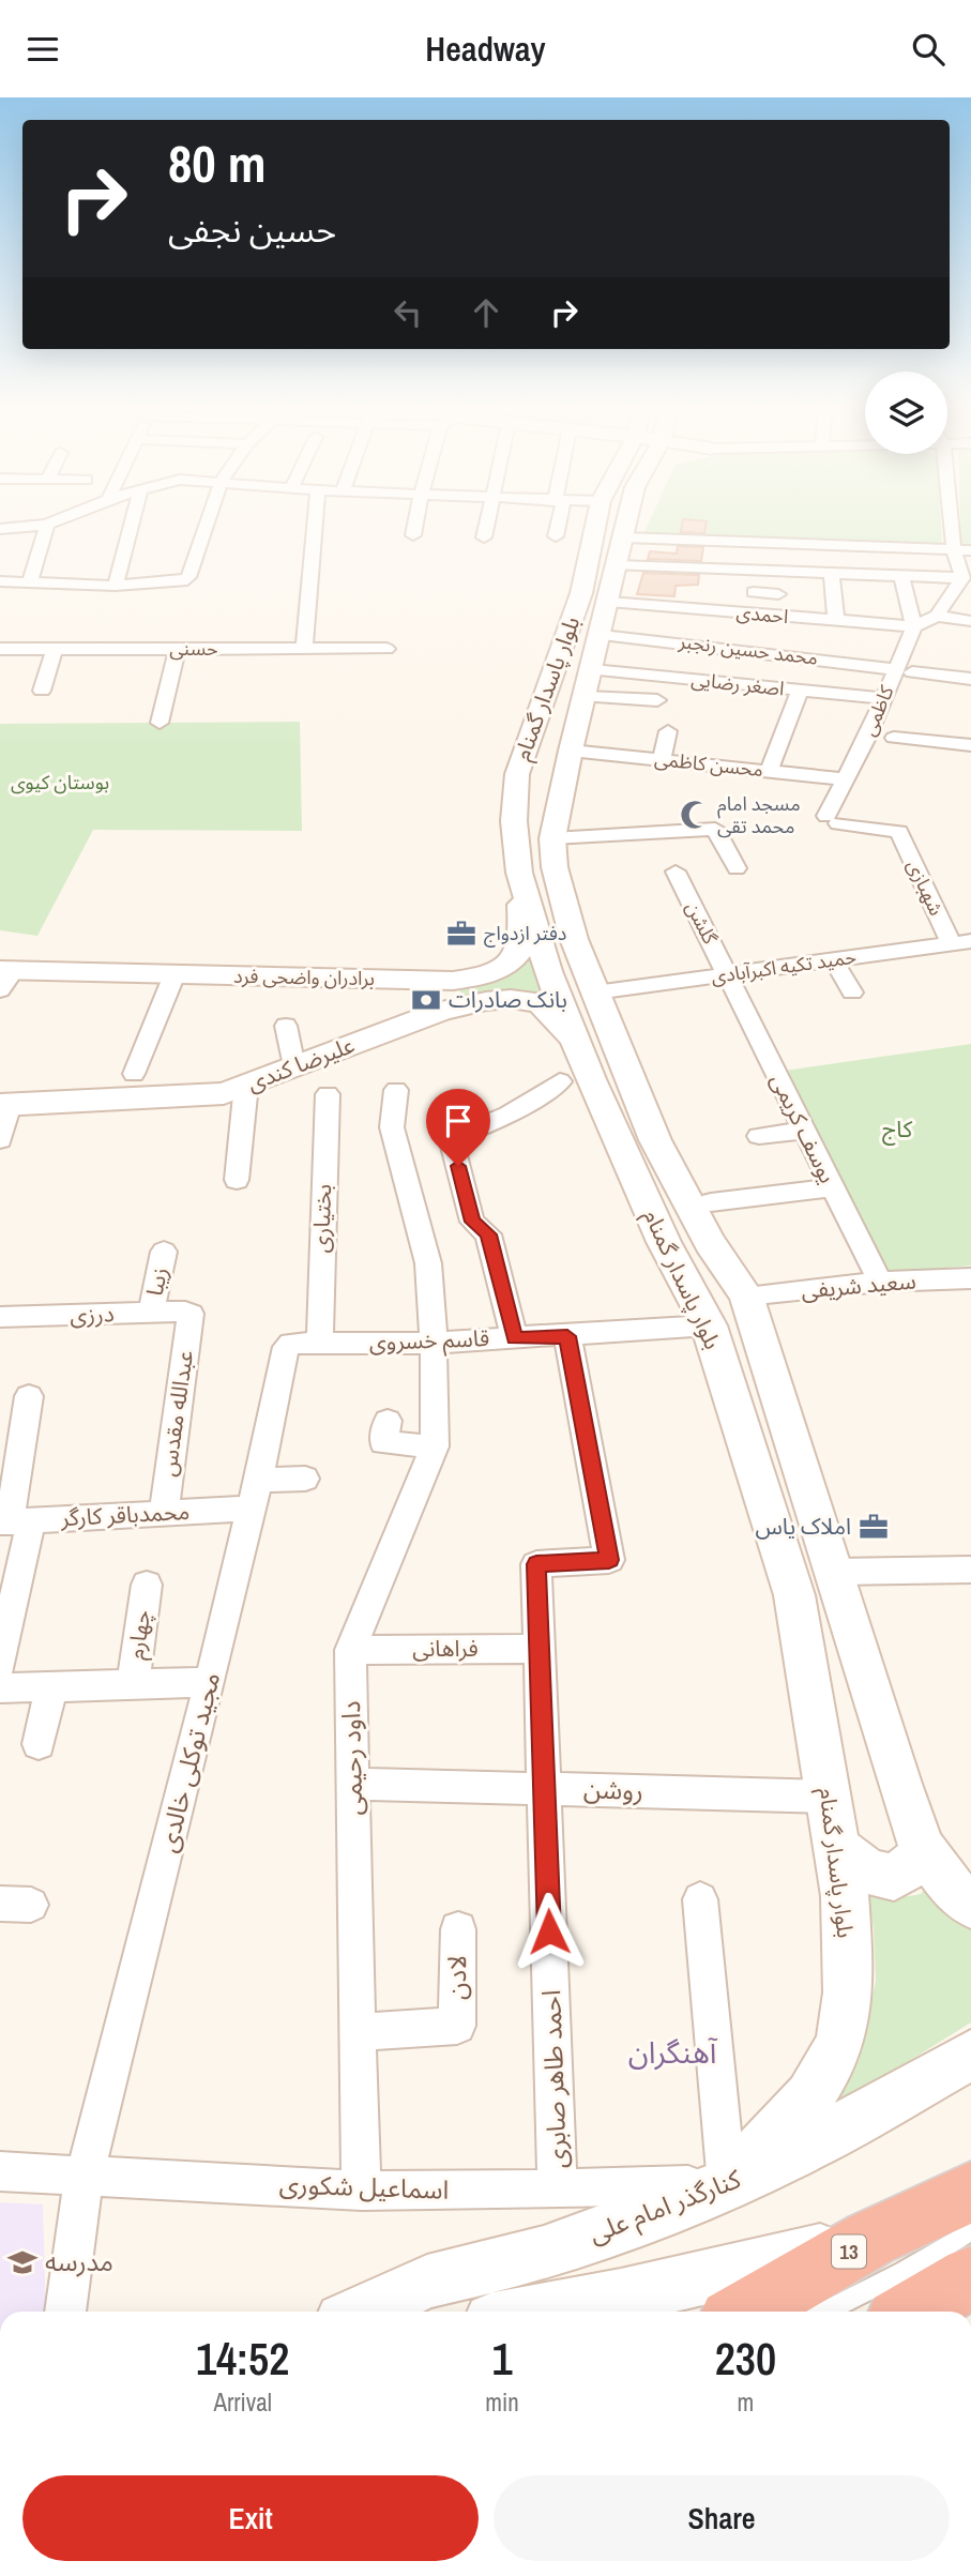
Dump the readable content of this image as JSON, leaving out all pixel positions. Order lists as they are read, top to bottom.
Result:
{
  "streets": {
    "highway": ["13"],
    "main road": [
      "بلوار پاسدار گمنام",
      "برادران واضحی فرد",
      "علیرضا کندی",
      "کنارگذر امام علی"
    ],
    "street": [
      "احمدی",
      "حسنی",
      "محمد حسین رنجبر",
      "اصغر رضایی",
      "کاظمی",
      "محسن کاظمی",
      "شهبازی",
      "گلشن",
      "حمید تکیه اکبرآبادی",
      "یوسف کریمی",
      "بختیاری",
      "زیبا",
      "سعید شریفی",
      "درزی",
      "قاسم خسروی",
      "عبدالله مقدس",
      "محمدباقر کارگر",
      "چهارم",
      "فراهانی",
      "داود رحیمی",
      "مجید توکلی خالدی",
      "روشن",
      "لادن",
      "احمد طاهر صابری",
      "اسماعیل شکوری"
    ]
  },
  "crossings": [
    ["احمدی", "بلوار پاسدار گمنام"],
    ["احمدی", "کاظمی"],
    ["محمد حسین رنجبر", "بلوار پاسدار گمنام"],
    ["محمد حسین رنجبر", "کاظمی"],
    ["اصغر رضایی", "بلوار پاسدار گمنام"],
    ["اصغر رضایی", "کاظمی"],
    ["بلوار پاسدار گمنام", "محسن کاظمی"],
    ["بلوار پاسدار گمنام", "حمید تکیه اکبرآبادی"],
    ["بلوار پاسدار گمنام", "برادران واضحی فرد"],
    ["بلوار پاسدار گمنام", "علیرضا کندی"],
    ["بلوار پاسدار گمنام", "سعید شریفی"],
    ["بلوار پاسدار گمنام", "قاسم خسروی"],
    ["بلوار پاسدار گمنام", "روشن"],
    ["بلوار پاسدار گمنام", "اسماعیل شکوری"],
    ["بلوار پاسدار گمنام", "کنارگذر امام علی"],
    ["کاظمی", "محسن کاظمی"],
    ["کاظمی", "شهبازی"],
    ["شهبازی", "حمید تکیه اکبرآبادی"],
    ["گلشن", "حمید تکیه اکبرآبادی"],
    ["گلشن", "یوسف کریمی"],
    ["حمید تکیه اکبرآبادی", "یوسف کریمی"],
    ["یوسف کریمی", "سعید شریفی"],
    ["بختیاری", "قاسم خسروی"],
    ["زیبا", "درزی"],
    ["درزی", "عبدالله مقدس"],
    ["قاسم خسروی", "داود رحیمی"],
    ["قاسم خسروی", "مجید توکلی خالدی"],
    ["قاسم خسروی", "احمد طاهر صابری"],
    ["عبدالله مقدس", "محمدباقر کارگر"],
    ["محمدباقر کارگر", "مجید توکلی خالدی"],
    ["فراهانی", "داود رحیمی"],
    ["فراهانی", "احمد طاهر صابری"],
    ["داود رحیمی", "روشن"],
    ["داود رحیمی", "لادن"],
    ["داود رحیمی", "اسماعیل شکوری"],
    ["مجید توکلی خالدی", "اسماعیل شکوری"],
    ["روشن", "احمد طاهر صابری"],
    ["احمد طاهر صابری", "اسماعیل شکوری"],
    ["اسماعیل شکوری", "کنارگذر امام علی"]
  ],
  "districts": ["آهنگران"],
  "parks": ["بوستان کیوی", "کاج"],
  "places": {
    "mosque": ["مسجد امام محمد تقی"],
    "office": ["دفتر ازدواج", "املاک یاس"],
    "bank": ["بانک صادرات"],
    "school or university": ["مدرسه"]
  },
  "page": {
    "header": "Headway",
    "turn": ["80 m", "حسین نجفی"],
    "eta": [
      "14:52",
      "Arrival",
      "1",
      "min",
      "230",
      "m"
    ],
    "buttons": ["Exit", "Share"]
  }
}
